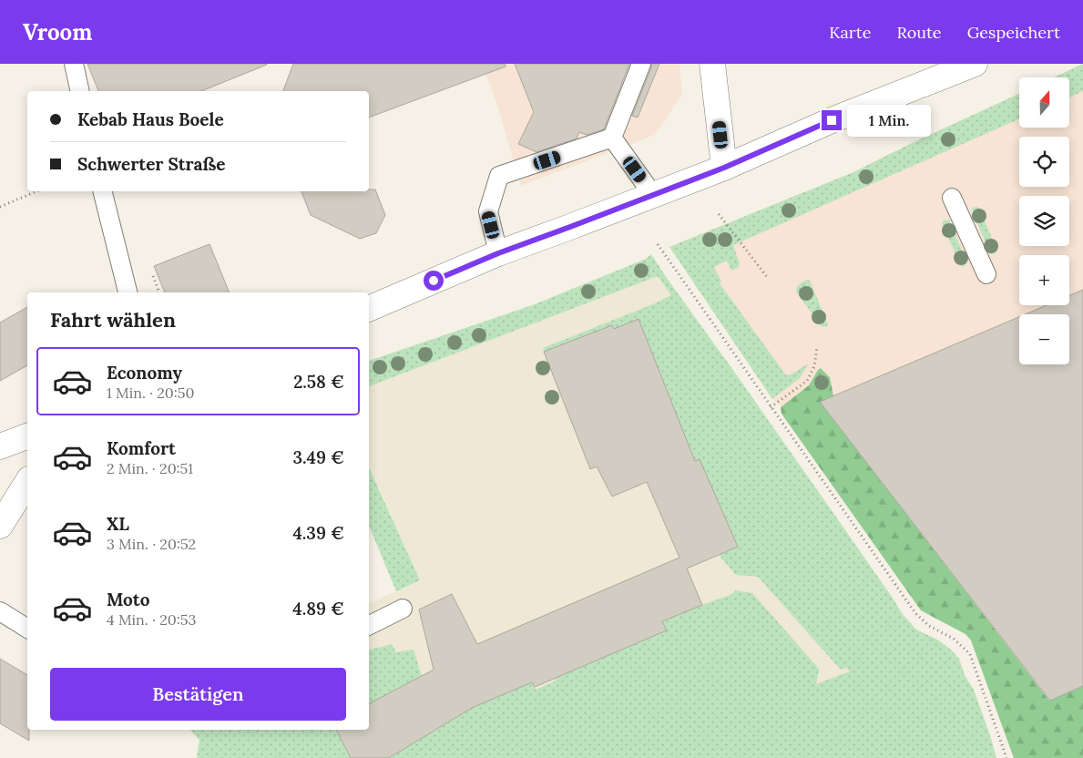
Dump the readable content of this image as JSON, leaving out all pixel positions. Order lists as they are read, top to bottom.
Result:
{
  "north": "top",
  "page": {
    "header": "Vroom",
    "nav": ["Karte", "Route", "Gespeichert"],
    "map_buttons": ["+", "−"],
    "banner": ["Kebab Haus Boele", "Schwerter Straße"],
    "bubble": "1 Min.",
    "heading": "Fahrt wählen",
    "list": [
      {
        "name": "Economy",
        "note": "1 Min. · 20:50",
        "value": "2.58 €"
      },
      {
        "name": "Komfort",
        "note": "2 Min. · 20:51",
        "value": "3.49 €"
      },
      {
        "name": "XL",
        "note": "3 Min. · 20:52",
        "value": "4.39 €"
      },
      {
        "name": "Moto",
        "note": "4 Min. · 20:53",
        "value": "4.89 €"
      }
    ],
    "buttons": "Bestätigen"
  }
}
